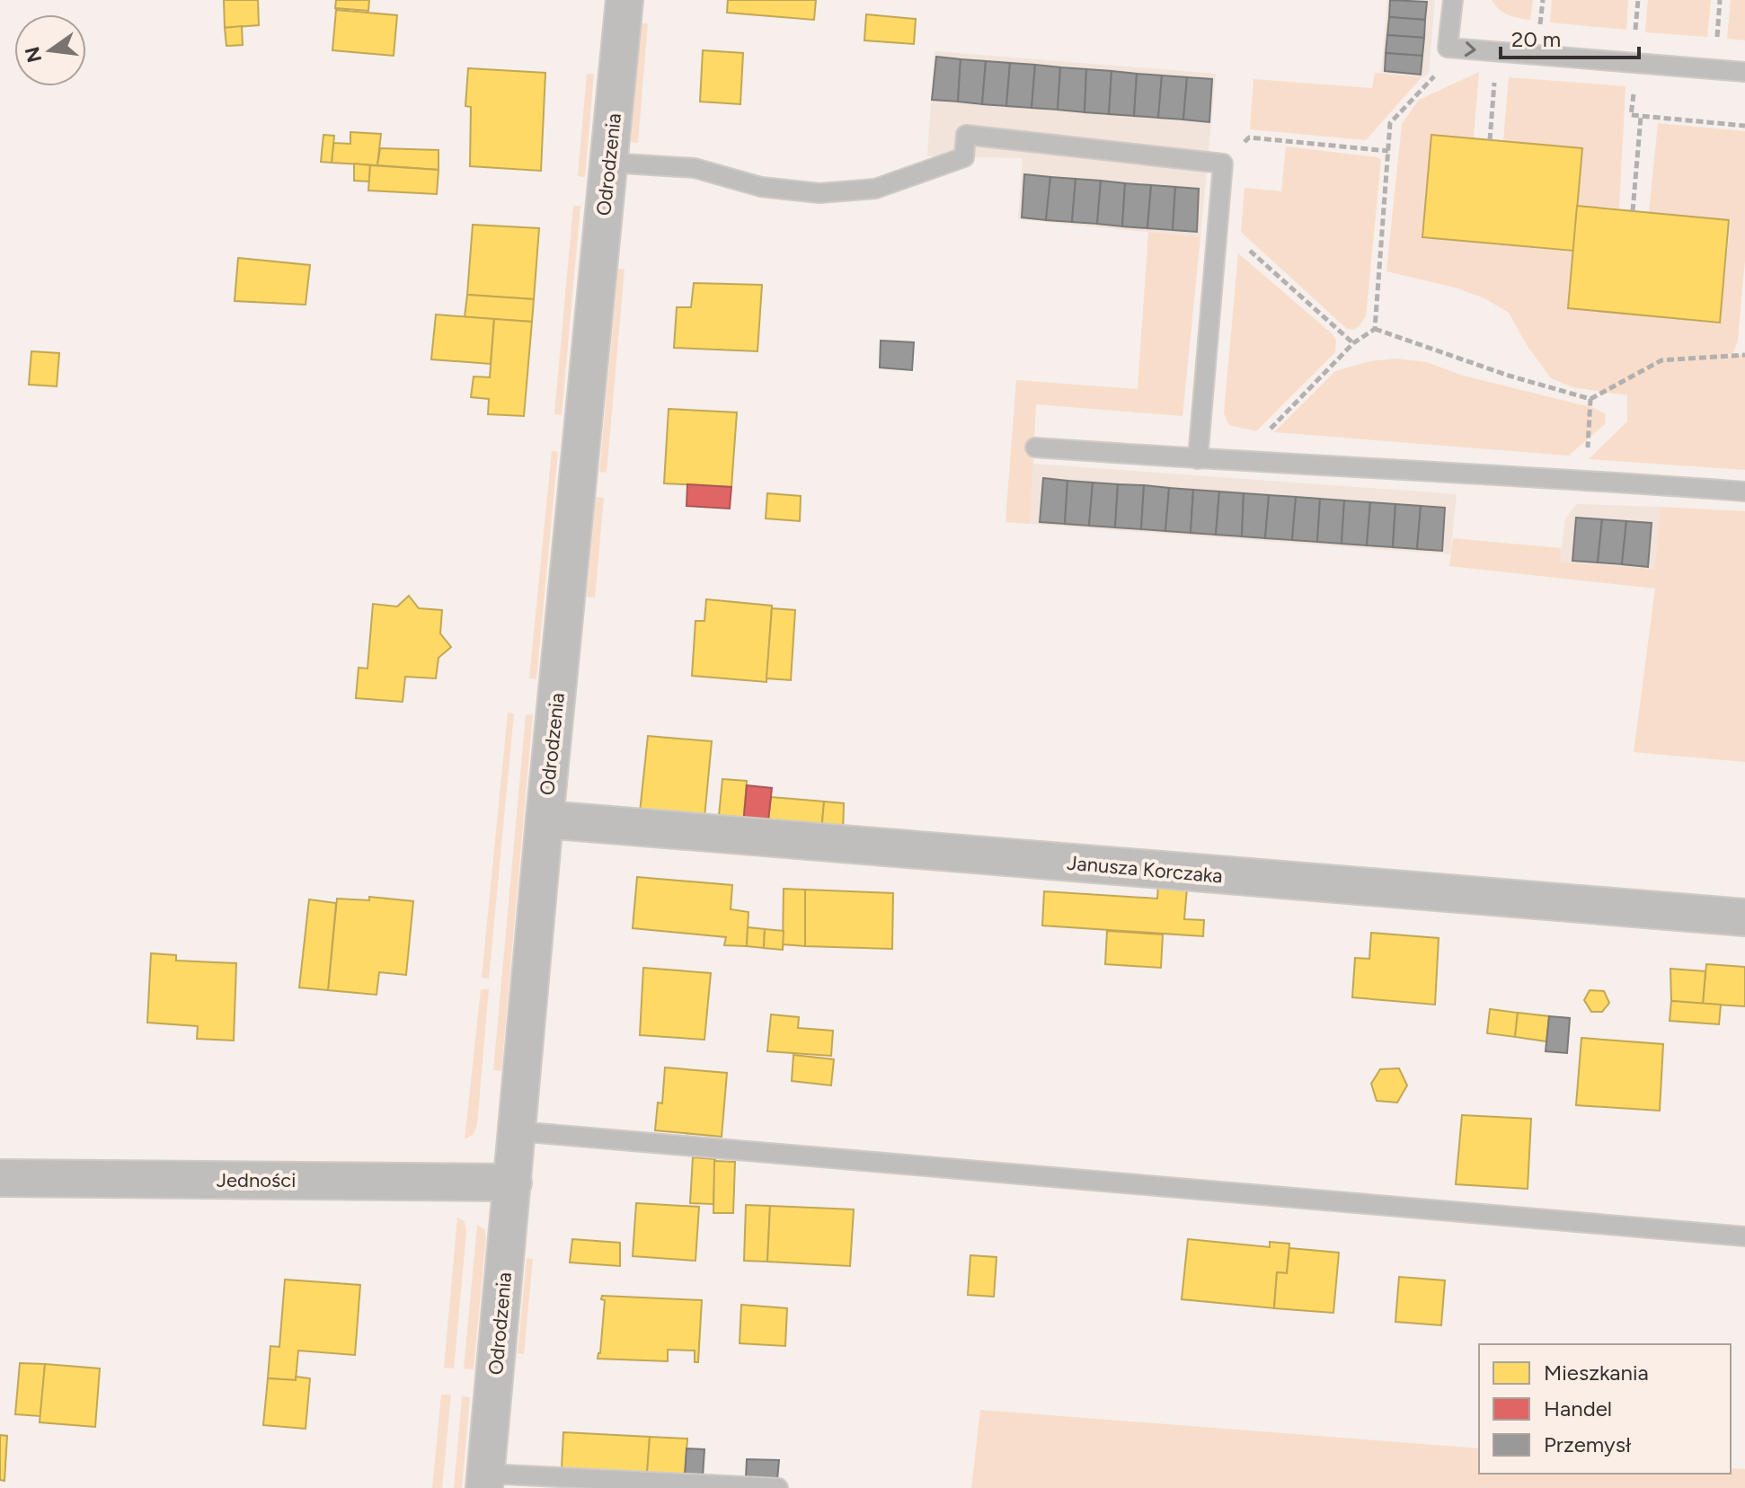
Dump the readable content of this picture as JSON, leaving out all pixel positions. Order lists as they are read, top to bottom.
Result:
{
  "streets": {
    "street": ["Odrodzenia", "Janusza Korczaka", "Jedności"]
  },
  "crossings": [
    ["Odrodzenia", "Janusza Korczaka"],
    ["Odrodzenia", "Jedności"]
  ],
  "legend": ["Mieszkania", "Handel", "Przemysł"],
  "scale_bar": "20 m",
  "north": "left"
}
